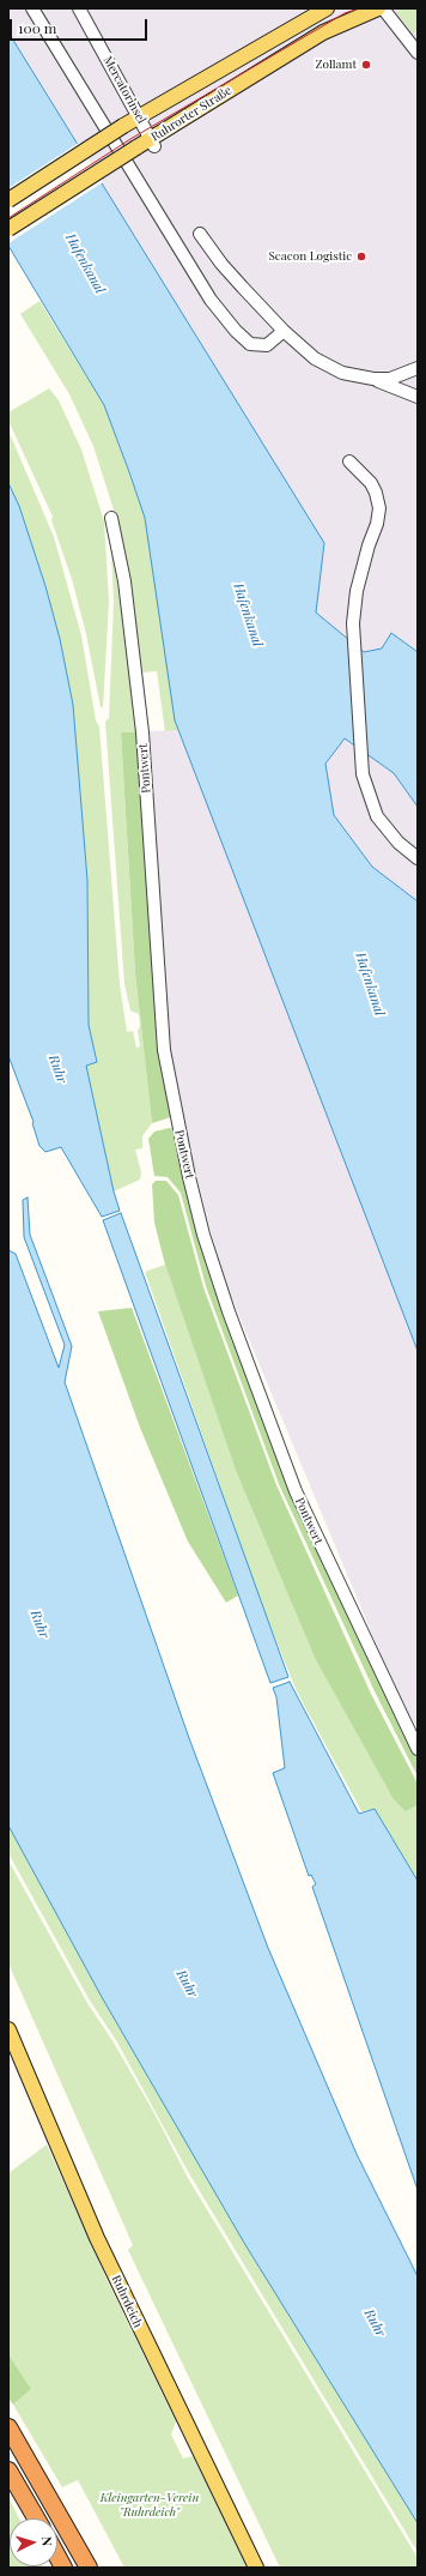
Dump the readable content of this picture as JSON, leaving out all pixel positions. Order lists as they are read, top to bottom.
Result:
{
  "streets": {
    "main road": ["Ruhrorter Straße", "Ruhrdeich"],
    "street": ["Mercatorinsel", "Pontwert"]
  },
  "crossings": [
    ["Mercatorinsel", "Ruhrorter Straße"]
  ],
  "water": ["Hafenkanal", "Ruhr"],
  "parks": ["Kleingarten-Verein \"Ruhrdeich\""],
  "places": ["Zollamt", "Seacon Logistic"],
  "scale_bar": "100 m",
  "north": "right"
}
